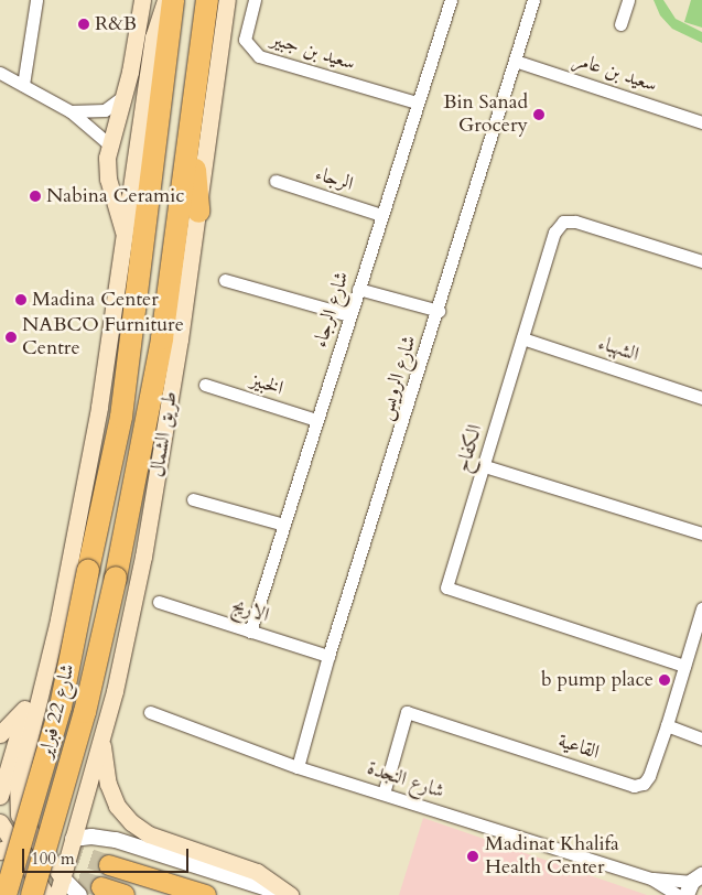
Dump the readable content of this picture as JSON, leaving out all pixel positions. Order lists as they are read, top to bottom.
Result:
{
  "streets": {
    "highway": ["طريق الشمال", "شارع 22 فبراير"],
    "street": [
      "سعيد بن جبير",
      "سعيد بن عامر",
      "الرجاء",
      "شارع الرجاء",
      "الشهباء",
      "شارع الرويس",
      "الخبيز",
      "الكفاح",
      "الاريج",
      "القاعية",
      "شارع النجدة"
    ]
  },
  "crossings": [
    ["سعيد بن جبير", "شارع الرجاء"],
    ["سعيد بن عامر", "شارع الرويس"],
    ["الرجاء", "شارع الرجاء"],
    ["شارع الرجاء", "الخبيز"],
    ["شارع الرجاء", "الاريج"],
    ["الشهباء", "الكفاح"],
    ["شارع الرويس", "الاريج"],
    ["شارع الرويس", "شارع النجدة"],
    ["طريق الشمال", "شارع 22 فبراير"],
    ["الكفاح", "القاعية"],
    ["القاعية", "شارع النجدة"]
  ],
  "places": [
    "R&B",
    "Bin Sanad Grocery",
    "Nabina Ceramic",
    "Madina Center",
    "NABCO Furniture Centre",
    "b pump place",
    "Madinat Khalifa Health Center"
  ],
  "scale_bar": "100 m"
}
